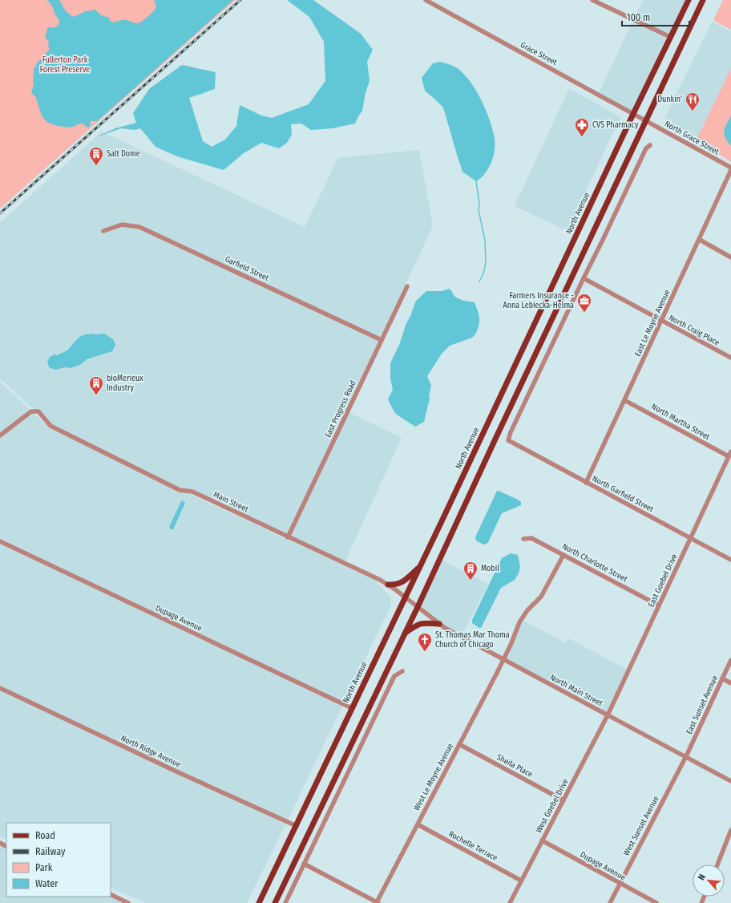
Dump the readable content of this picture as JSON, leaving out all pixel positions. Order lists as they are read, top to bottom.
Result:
{
  "streets": {
    "main road": ["North Avenue"],
    "street": [
      "Grace Street",
      "North Grace Street",
      "Garfield Street",
      "East Le Moyne Avenue",
      "North Craig Place",
      "East Progress Road",
      "North Martha Street",
      "North Garfield Street",
      "Main Street",
      "North Charlotte Street",
      "East Goebel Drive",
      "Dupage Avenue",
      "North Main Street",
      "East Sunset Avenue",
      "North Ridge Avenue",
      "Sheila Place",
      "West Le Moyne Avenue",
      "West Goebel Drive",
      "West Sunset Avenue",
      "Rochelle Terrace"
    ]
  },
  "crossings": [
    ["Grace Street", "North Grace Street"],
    ["Grace Street", "North Avenue"],
    ["North Avenue", "Main Street"],
    ["North Avenue", "Dupage Avenue"],
    ["North Avenue", "North Ridge Avenue"],
    ["Garfield Street", "East Progress Road"],
    ["East Le Moyne Avenue", "North Craig Place"],
    ["East Le Moyne Avenue", "North Martha Street"],
    ["East Le Moyne Avenue", "North Garfield Street"],
    ["North Craig Place", "North Garfield Street"],
    ["East Progress Road", "Main Street"],
    ["North Martha Street", "East Goebel Drive"],
    ["North Garfield Street", "East Goebel Drive"],
    ["Main Street", "North Main Street"],
    ["North Charlotte Street", "East Goebel Drive"],
    ["East Goebel Drive", "North Main Street"],
    ["East Goebel Drive", "West Goebel Drive"],
    ["Dupage Avenue", "West Goebel Drive"],
    ["Dupage Avenue", "West Sunset Avenue"],
    ["North Main Street", "East Sunset Avenue"],
    ["North Main Street", "West Le Moyne Avenue"],
    ["North Main Street", "West Goebel Drive"],
    ["North Main Street", "West Sunset Avenue"],
    ["East Sunset Avenue", "West Sunset Avenue"],
    ["Sheila Place", "West Le Moyne Avenue"],
    ["Sheila Place", "West Goebel Drive"],
    ["West Le Moyne Avenue", "Rochelle Terrace"],
    ["West Goebel Drive", "Rochelle Terrace"]
  ],
  "parks": ["Fullerton Park Forest Preserve"],
  "places": {
    "restaurant": ["Dunkin'"],
    "pharmacy": ["CVS Pharmacy"],
    "building": ["Salt Dome", "bioMerieux Industry", "Mobil"],
    "office": ["Farmers Insurance - Anna Lebiecka-Helma"],
    "church": ["St. Thomas Mar Thoma Church of Chicago"]
  },
  "legend": [
    "Road",
    "Railway",
    "Park",
    "Water"
  ],
  "scale_bar": "100 m",
  "north": "top left"
}
